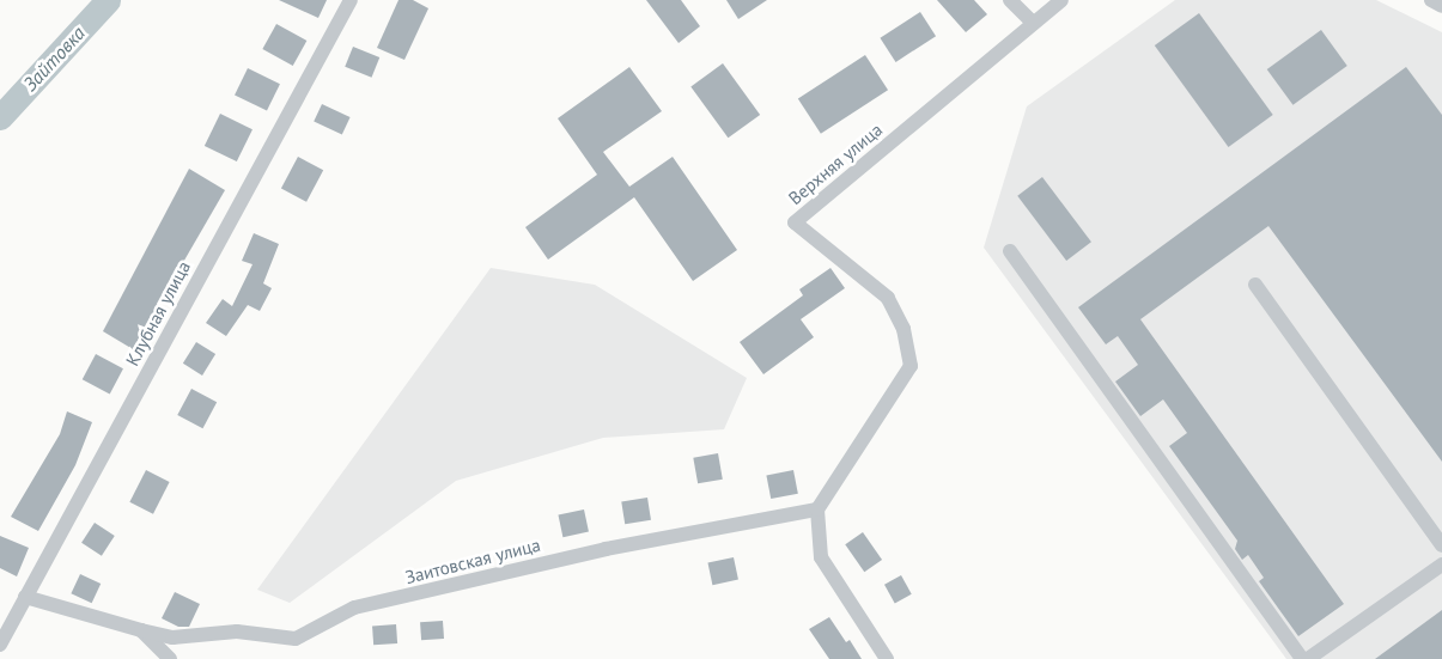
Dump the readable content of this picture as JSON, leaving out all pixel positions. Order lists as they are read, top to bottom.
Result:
{
  "streets": {
    "street": ["Верхняя улица", "Клубная улица", "Заитовская улица"]
  },
  "crossings": [
    ["Верхняя улица", "Заитовская улица"],
    ["Клубная улица", "Заитовская улица"]
  ],
  "water": ["Зайтовка"]
}
